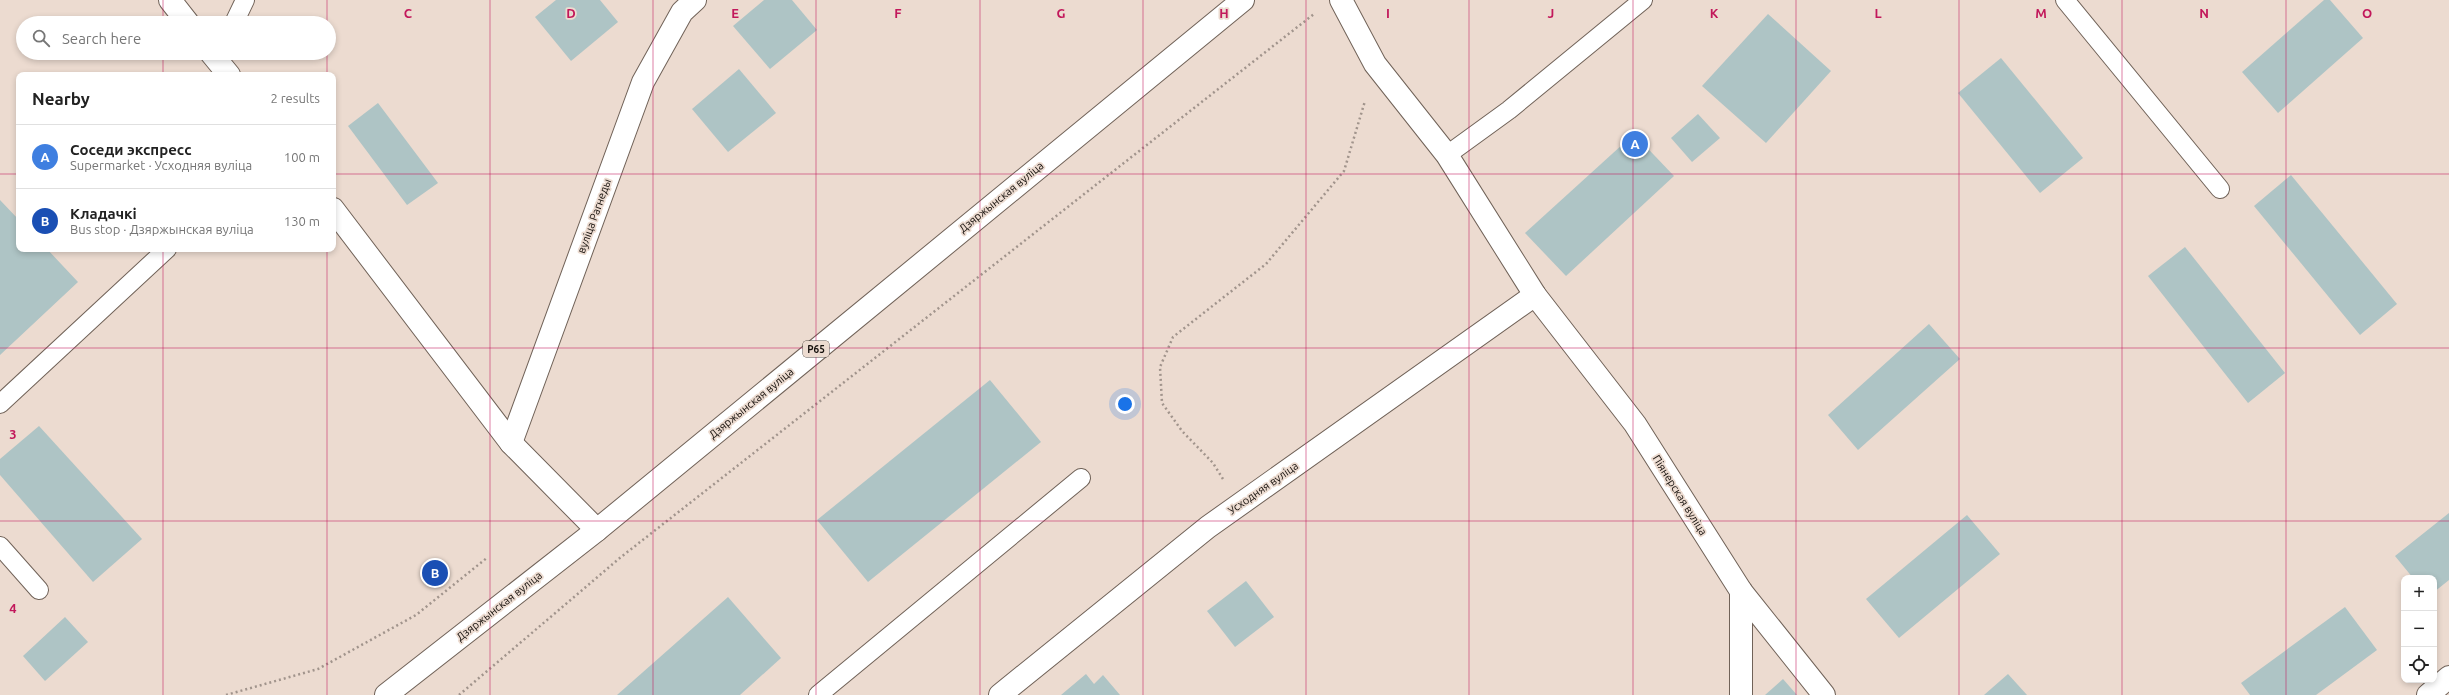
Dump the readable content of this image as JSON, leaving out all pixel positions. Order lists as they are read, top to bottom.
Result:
{
  "streets": {
    "street": [
      "Дзяржынская вуліца",
      "вуліца Рагнеды",
      "Р65",
      "Усходняя вуліца",
      "Піянерская вуліца"
    ]
  },
  "crossings": [
    ["Усходняя вуліца", "Піянерская вуліца"]
  ],
  "page": {
    "search": "Search here",
    "heading": ["Nearby", "2 results"],
    "list": [
      {
        "mark": "A",
        "name": "Соседи экспресс",
        "note": "Supermarket · Усходняя вуліца",
        "value": "100 m"
      },
      {
        "mark": "B",
        "name": "Кладачкі",
        "note": "Bus stop · Дзяржынская вуліца",
        "value": "130 m"
      }
    ],
    "pins": ["A", "B"],
    "map_buttons": ["+", "−"]
  },
  "grid": {
    "columns": [
      "C",
      "D",
      "E",
      "F",
      "G",
      "H",
      "I",
      "J",
      "K",
      "L",
      "M",
      "N",
      "O"
    ],
    "rows": ["3", "4"]
  }
}
